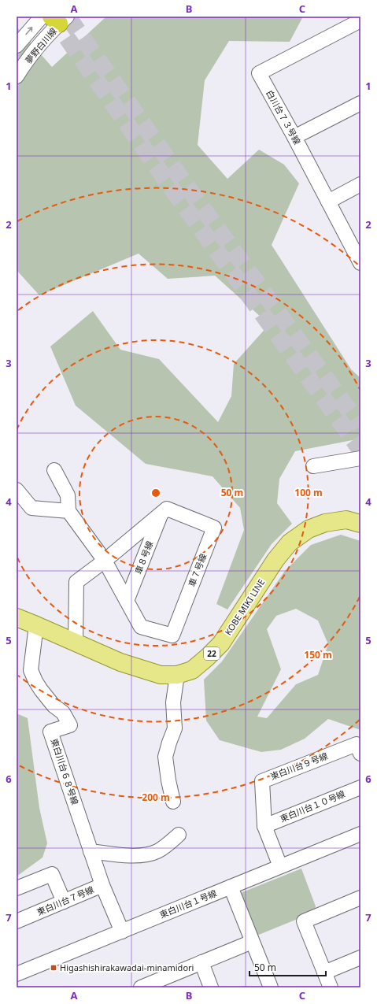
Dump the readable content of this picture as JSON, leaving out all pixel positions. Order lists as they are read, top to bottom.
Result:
{
  "streets": {
    "main road": ["KOBE MIKI LINE", "22"],
    "street": [
      "夢野白川線",
      "白川台７３号線",
      "車８号線",
      "車７号線",
      "東白川台９号線",
      "東白川台６８号線",
      "東白川台１０号線",
      "東白川台７号線",
      "東白川台１号線"
    ]
  },
  "crossings": [
    ["車８号線", "車７号線"],
    ["KOBE MIKI LINE", "東白川台６８号線"],
    ["東白川台９号線", "東白川台１０号線"],
    ["東白川台９号線", "東白川台１号線"],
    ["東白川台６８号線", "東白川台７号線"],
    ["東白川台７号線", "東白川台１号線"]
  ],
  "places": {
    "transit": ["Higashishirakawadai-minamidori"]
  },
  "scale_bar": "50 m",
  "grid": {
    "columns": ["A", "B", "C"],
    "rows": [
      "1",
      "2",
      "3",
      "4",
      "5",
      "6",
      "7"
    ]
  },
  "rings": [
    "50 m",
    "100 m",
    "150 m",
    "200 m"
  ]
}
